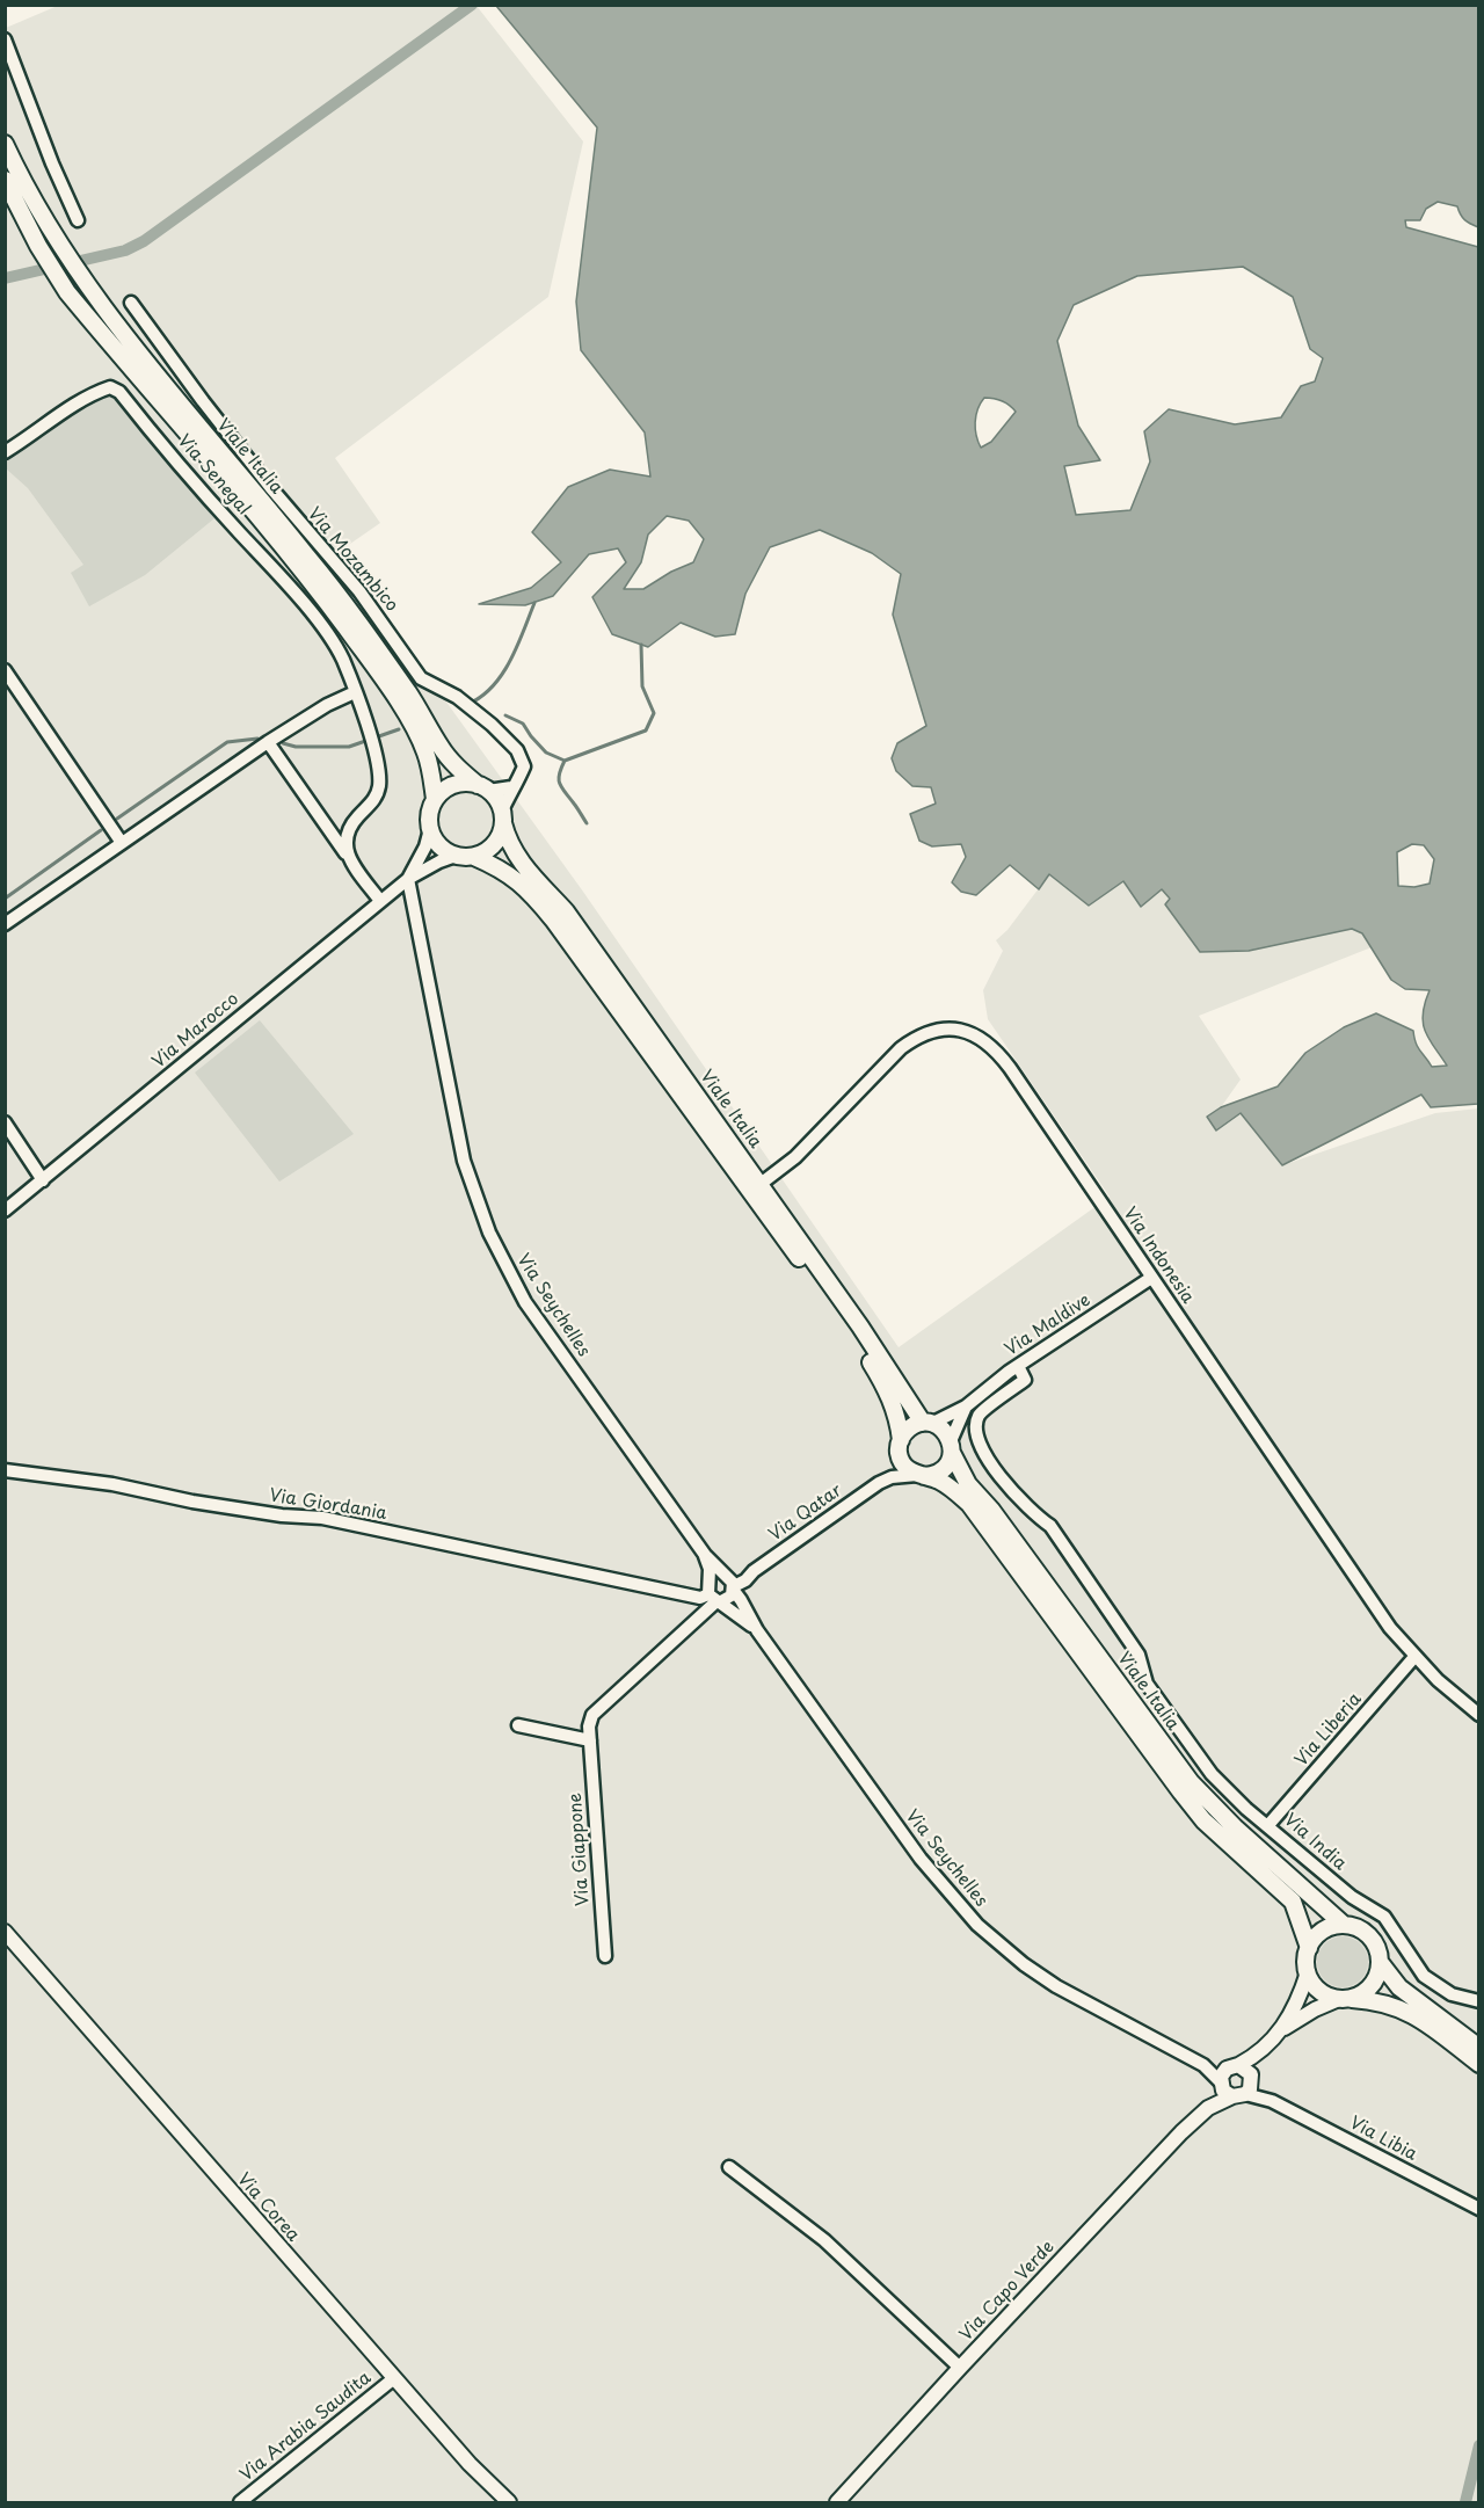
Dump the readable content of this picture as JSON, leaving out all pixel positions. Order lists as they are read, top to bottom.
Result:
{
  "streets": {
    "main road": ["Viale Italia"],
    "street": [
      "Via Senegal",
      "Via Mozambico",
      "Via Marocco",
      "Via Indonesia",
      "Via Seychelles",
      "Via Maldive",
      "Via Giordania",
      "Via Qatar",
      "Via Liberia",
      "Via India",
      "Via Giappone",
      "Via Libia",
      "Via Corea",
      "Via Capo Verde",
      "Via Arabia Saudita"
    ]
  },
  "crossings": [
    ["Viale Italia", "Via Mozambico"],
    ["Viale Italia", "Via Marocco"],
    ["Viale Italia", "Via Indonesia"],
    ["Viale Italia", "Via Maldive"],
    ["Via Mozambico", "Via Marocco"],
    ["Via Marocco", "Via Seychelles"],
    ["Via Indonesia", "Via Maldive"],
    ["Via Indonesia", "Via Liberia"],
    ["Via Seychelles", "Via Giordania"],
    ["Via Seychelles", "Via Qatar"],
    ["Via Seychelles", "Via Giappone"],
    ["Via Seychelles", "Via Libia"],
    ["Via Seychelles", "Via Capo Verde"],
    ["Via Maldive", "Via India"],
    ["Via Giordania", "Via Qatar"],
    ["Via Giordania", "Via Giappone"],
    ["Via Liberia", "Via India"],
    ["Via Libia", "Via Capo Verde"],
    ["Via Corea", "Via Arabia Saudita"]
  ]
}
